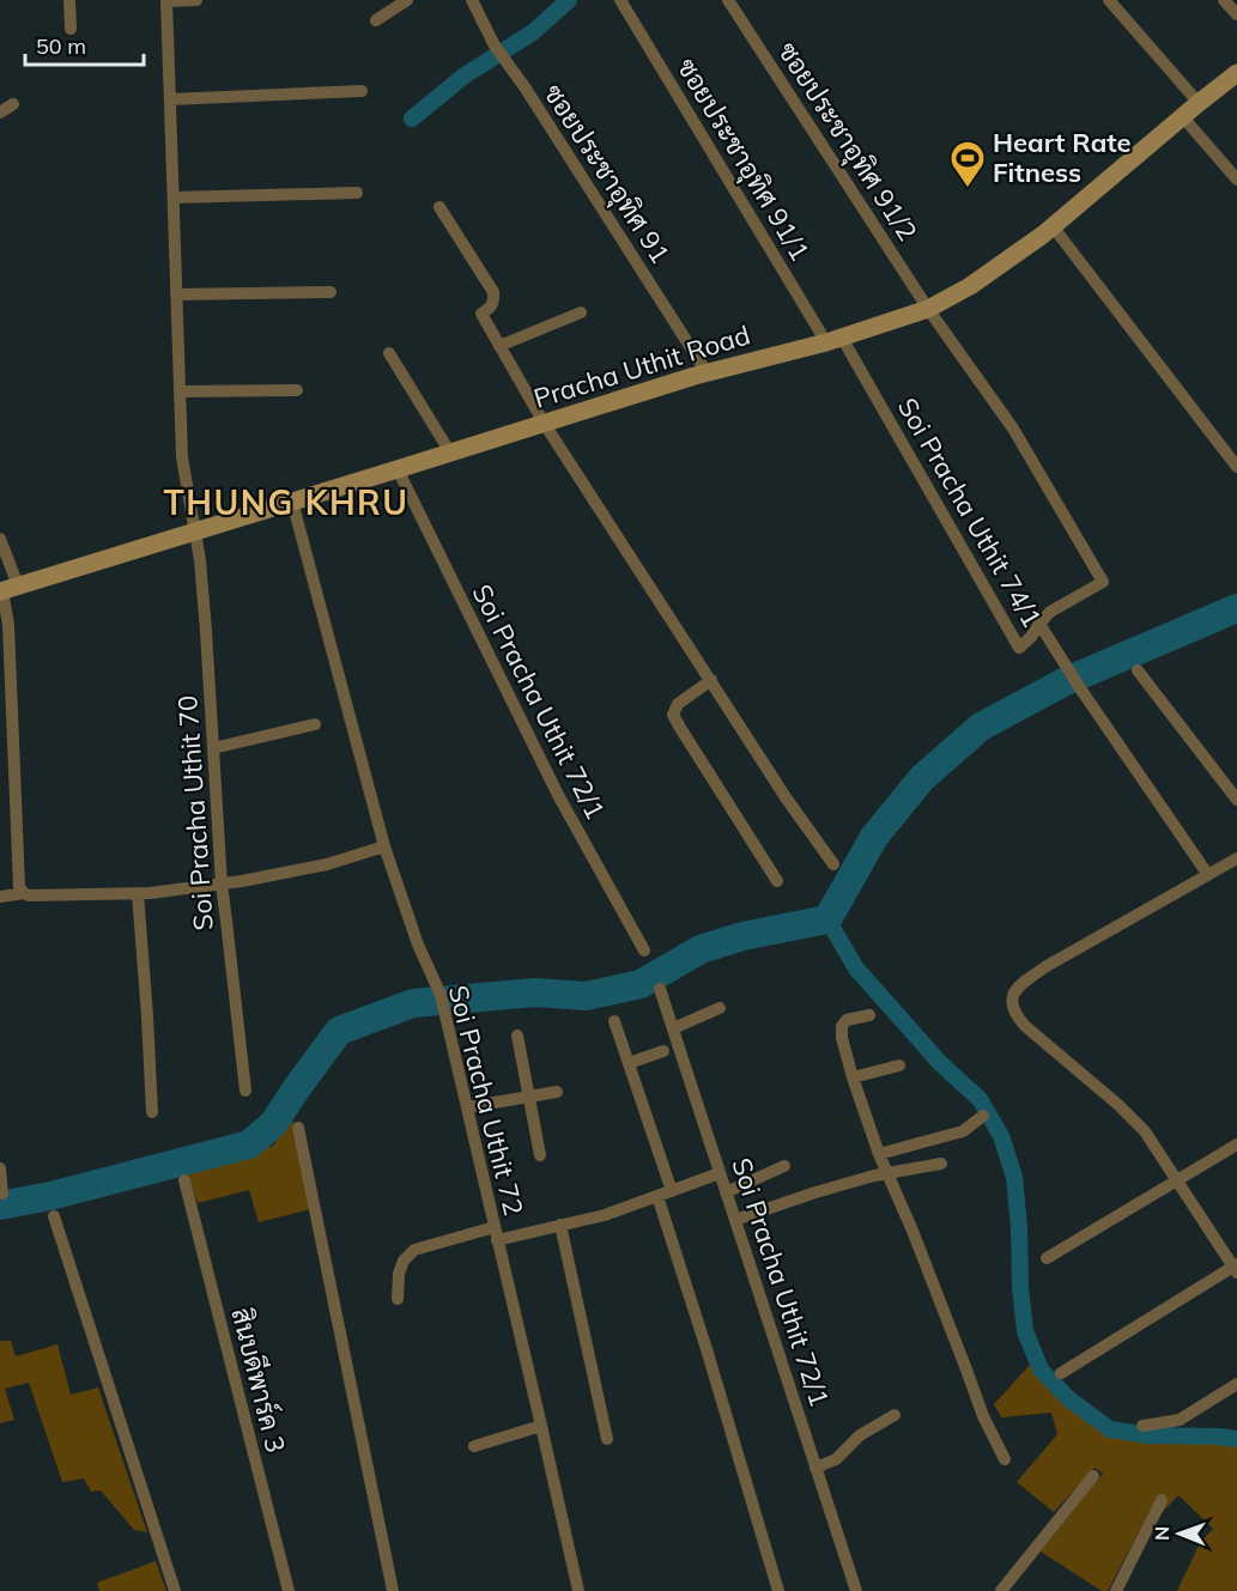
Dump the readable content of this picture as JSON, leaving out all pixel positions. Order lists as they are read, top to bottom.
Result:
{
  "streets": {
    "main road": ["Pracha Uthit Road"],
    "street": [
      "ซอยประชาอุทิศ 91/2",
      "ซอยประชาอุทิศ 91/1",
      "ซอยประชาอุทิศ 91",
      "Soi Pracha Uthit 74/1",
      "Soi Pracha Uthit 72/1",
      "Soi Pracha Uthit 70",
      "Soi Pracha Uthit 72",
      "สินบดีพาร์ค 3"
    ]
  },
  "crossings": [
    ["ซอยประชาอุทิศ 91/2", "Pracha Uthit Road"],
    ["ซอยประชาอุทิศ 91/2", "Soi Pracha Uthit 74/1"],
    ["ซอยประชาอุทิศ 91/1", "Pracha Uthit Road"],
    ["ซอยประชาอุทิศ 91/1", "Soi Pracha Uthit 74/1"],
    ["ซอยประชาอุทิศ 91", "Pracha Uthit Road"],
    ["Pracha Uthit Road", "Soi Pracha Uthit 74/1"],
    ["Pracha Uthit Road", "Soi Pracha Uthit 72/1"],
    ["Pracha Uthit Road", "Soi Pracha Uthit 70"],
    ["Pracha Uthit Road", "Soi Pracha Uthit 72"]
  ],
  "districts": ["THUNG KHRU"],
  "places": {
    "sports": ["Heart Rate Fitness"]
  },
  "scale_bar": "50 m",
  "north": "left"
}
